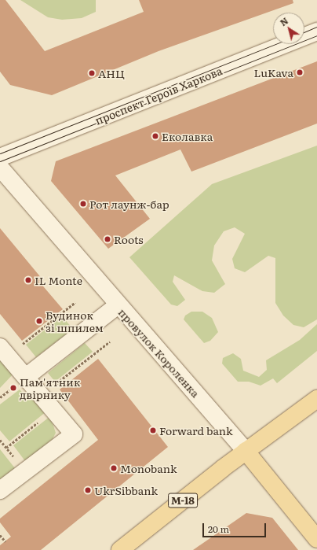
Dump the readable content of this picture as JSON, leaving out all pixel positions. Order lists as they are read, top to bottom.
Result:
{
  "streets": {
    "main road": ["провулок Короленка", "М-18"],
    "street": ["проспект Героїв Харкова"]
  },
  "crossings": [
    ["провулок Короленка", "М-18"]
  ],
  "places": [
    "LuKava",
    "АНЦ",
    "Еколавка",
    "Рот лаунж-бар",
    "Roots",
    "IL Monte",
    "Будинок зі шпилем",
    "Пам'ятник двірнику",
    "Forward bank",
    "Monobank",
    "UkrSibbank"
  ],
  "scale_bar": "20 m",
  "north": "top left"
}
